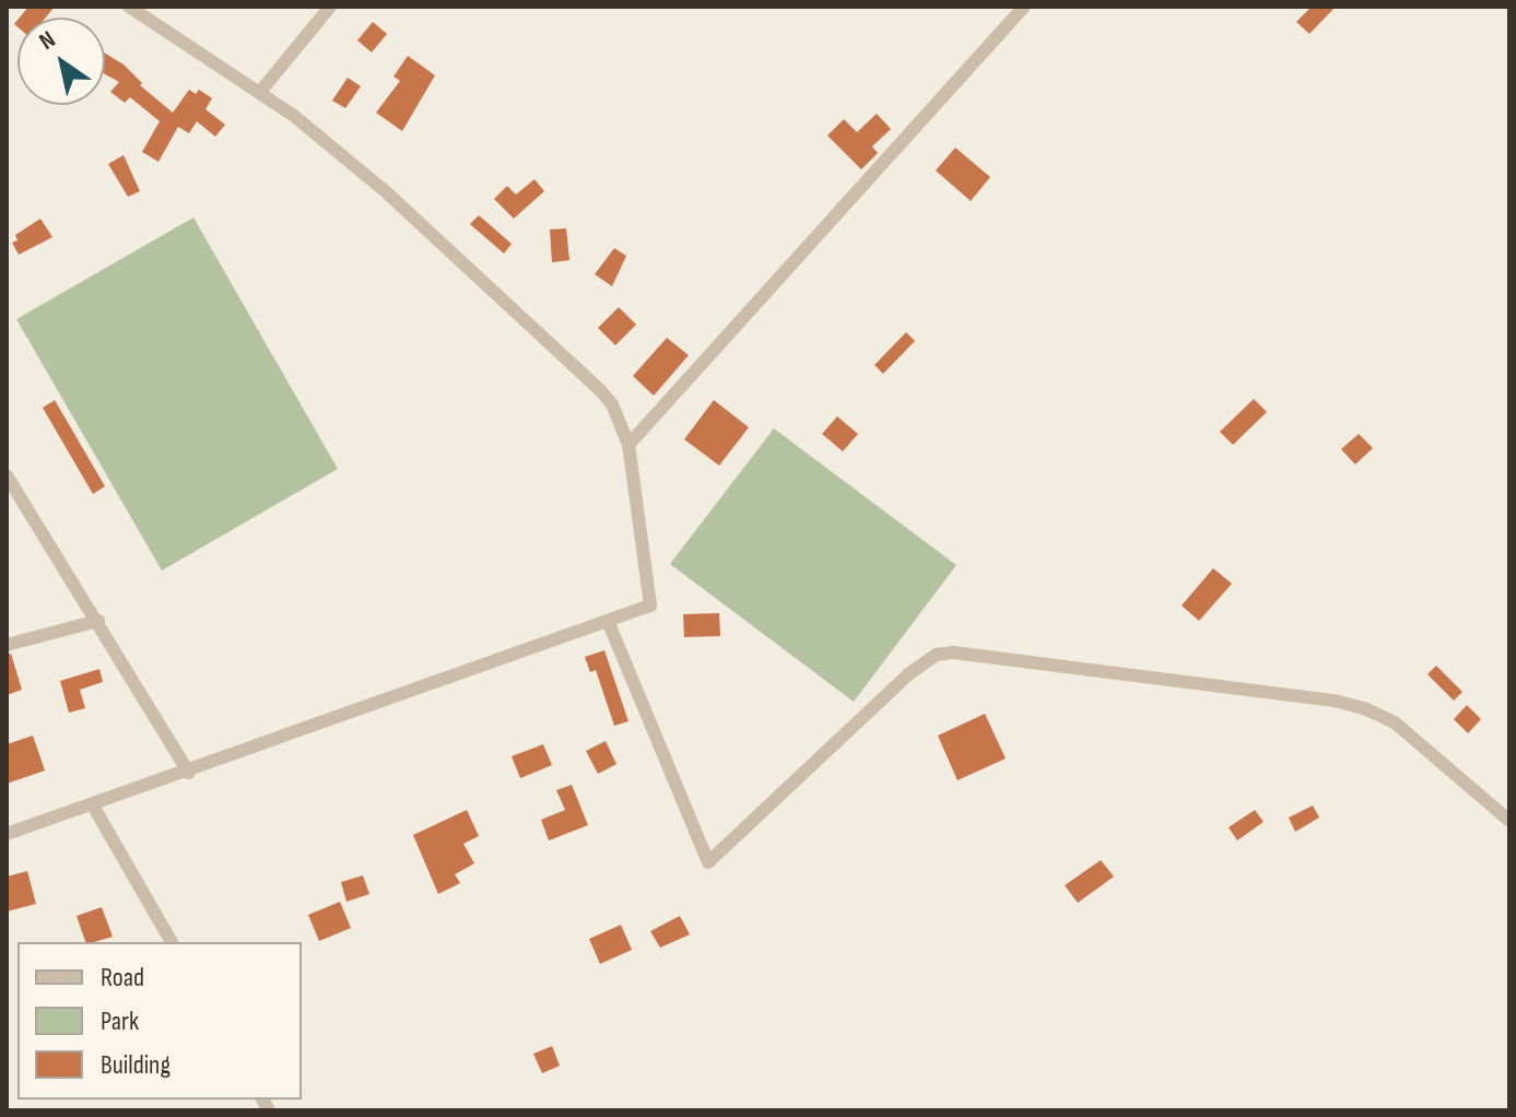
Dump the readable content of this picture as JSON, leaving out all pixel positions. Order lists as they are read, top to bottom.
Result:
{
  "legend": ["Road", "Park", "Building"],
  "north": "top left"
}
